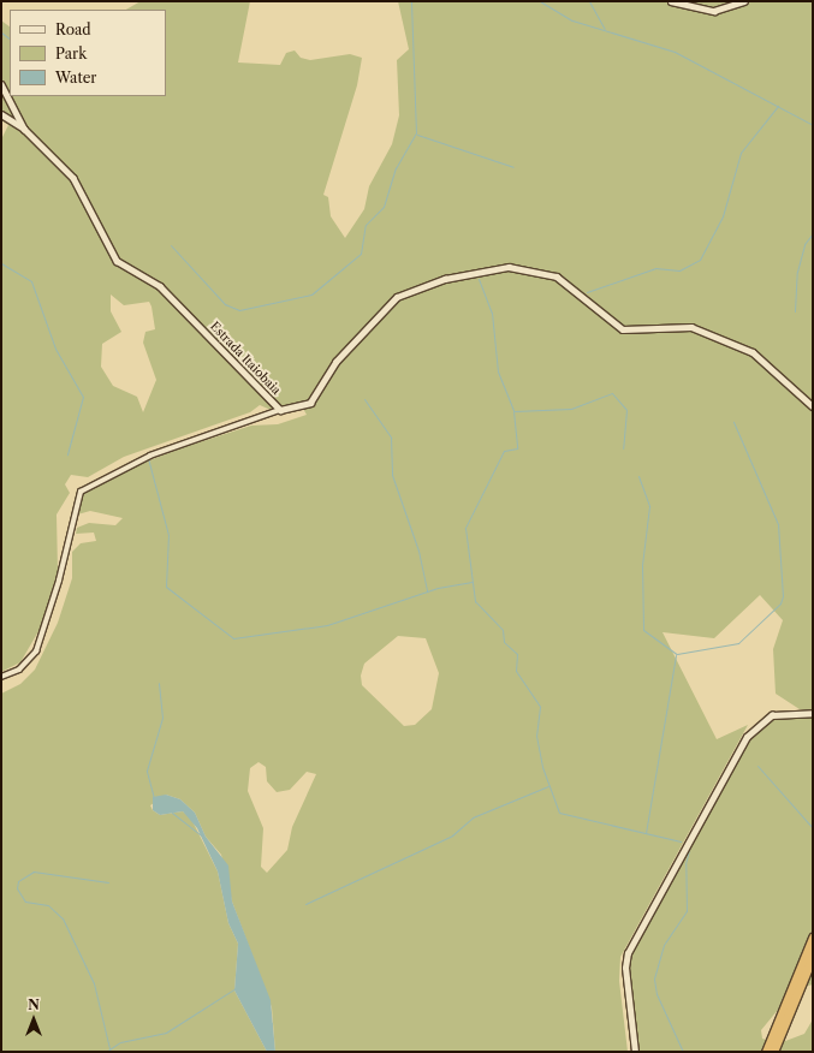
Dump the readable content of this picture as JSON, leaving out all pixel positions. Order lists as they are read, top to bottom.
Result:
{
  "streets": {
    "street": ["Estrada Itaiobaia"]
  },
  "legend": ["Road", "Park", "Water"],
  "north": "top"
}
